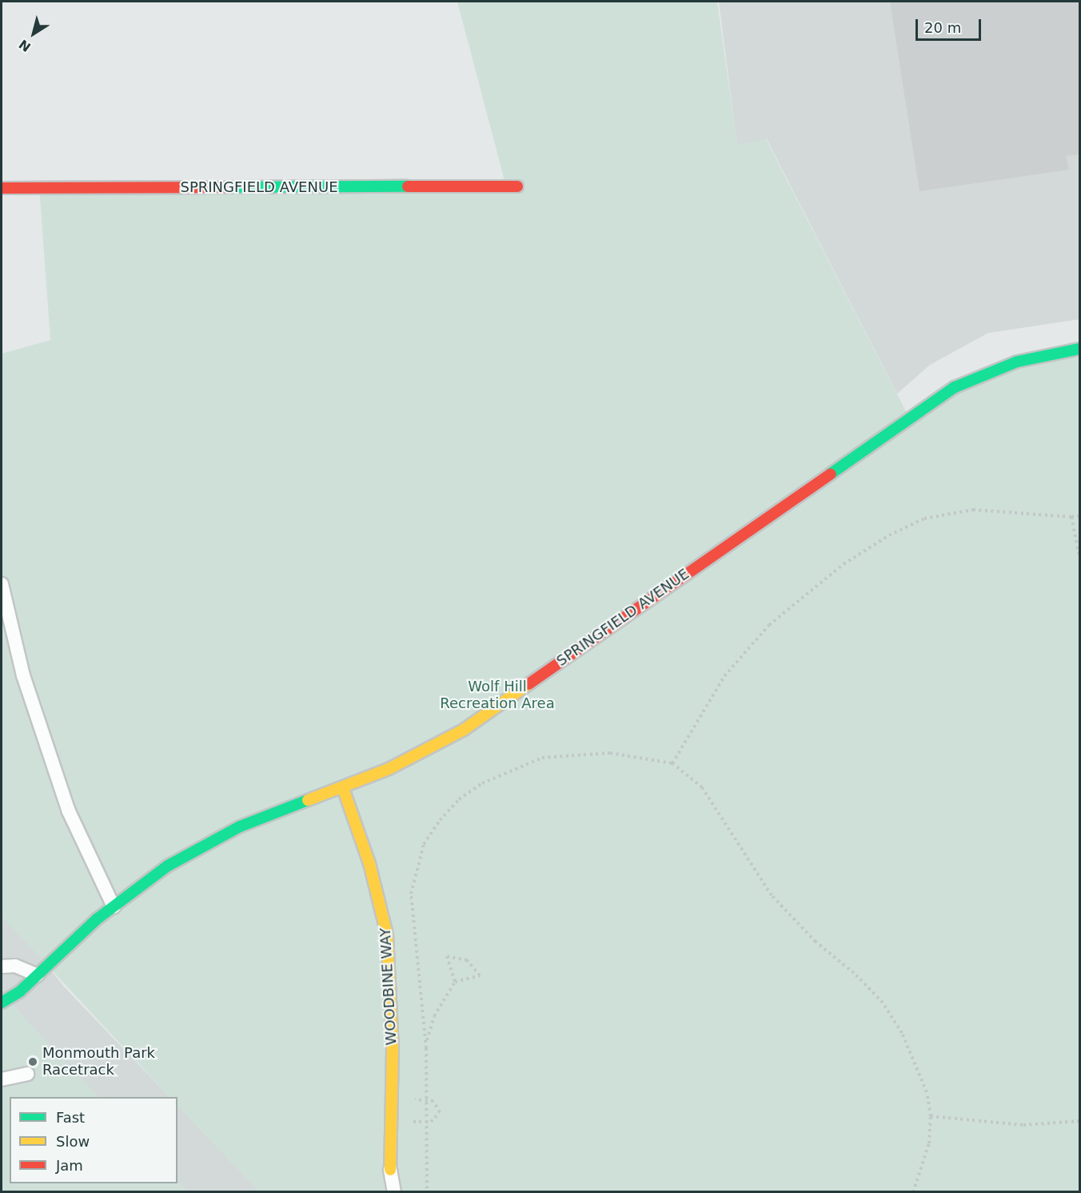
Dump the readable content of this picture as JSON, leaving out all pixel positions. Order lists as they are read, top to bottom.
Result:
{
  "streets": {
    "street": ["SPRINGFIELD AVENUE", "WOODBINE WAY"]
  },
  "crossings": [
    ["SPRINGFIELD AVENUE", "WOODBINE WAY"]
  ],
  "parks": ["Wolf Hill Recreation Area"],
  "places": ["Monmouth Park Racetrack"],
  "legend": ["Fast", "Slow", "Jam"],
  "scale_bar": "20 m",
  "north": "bottom left"
}
